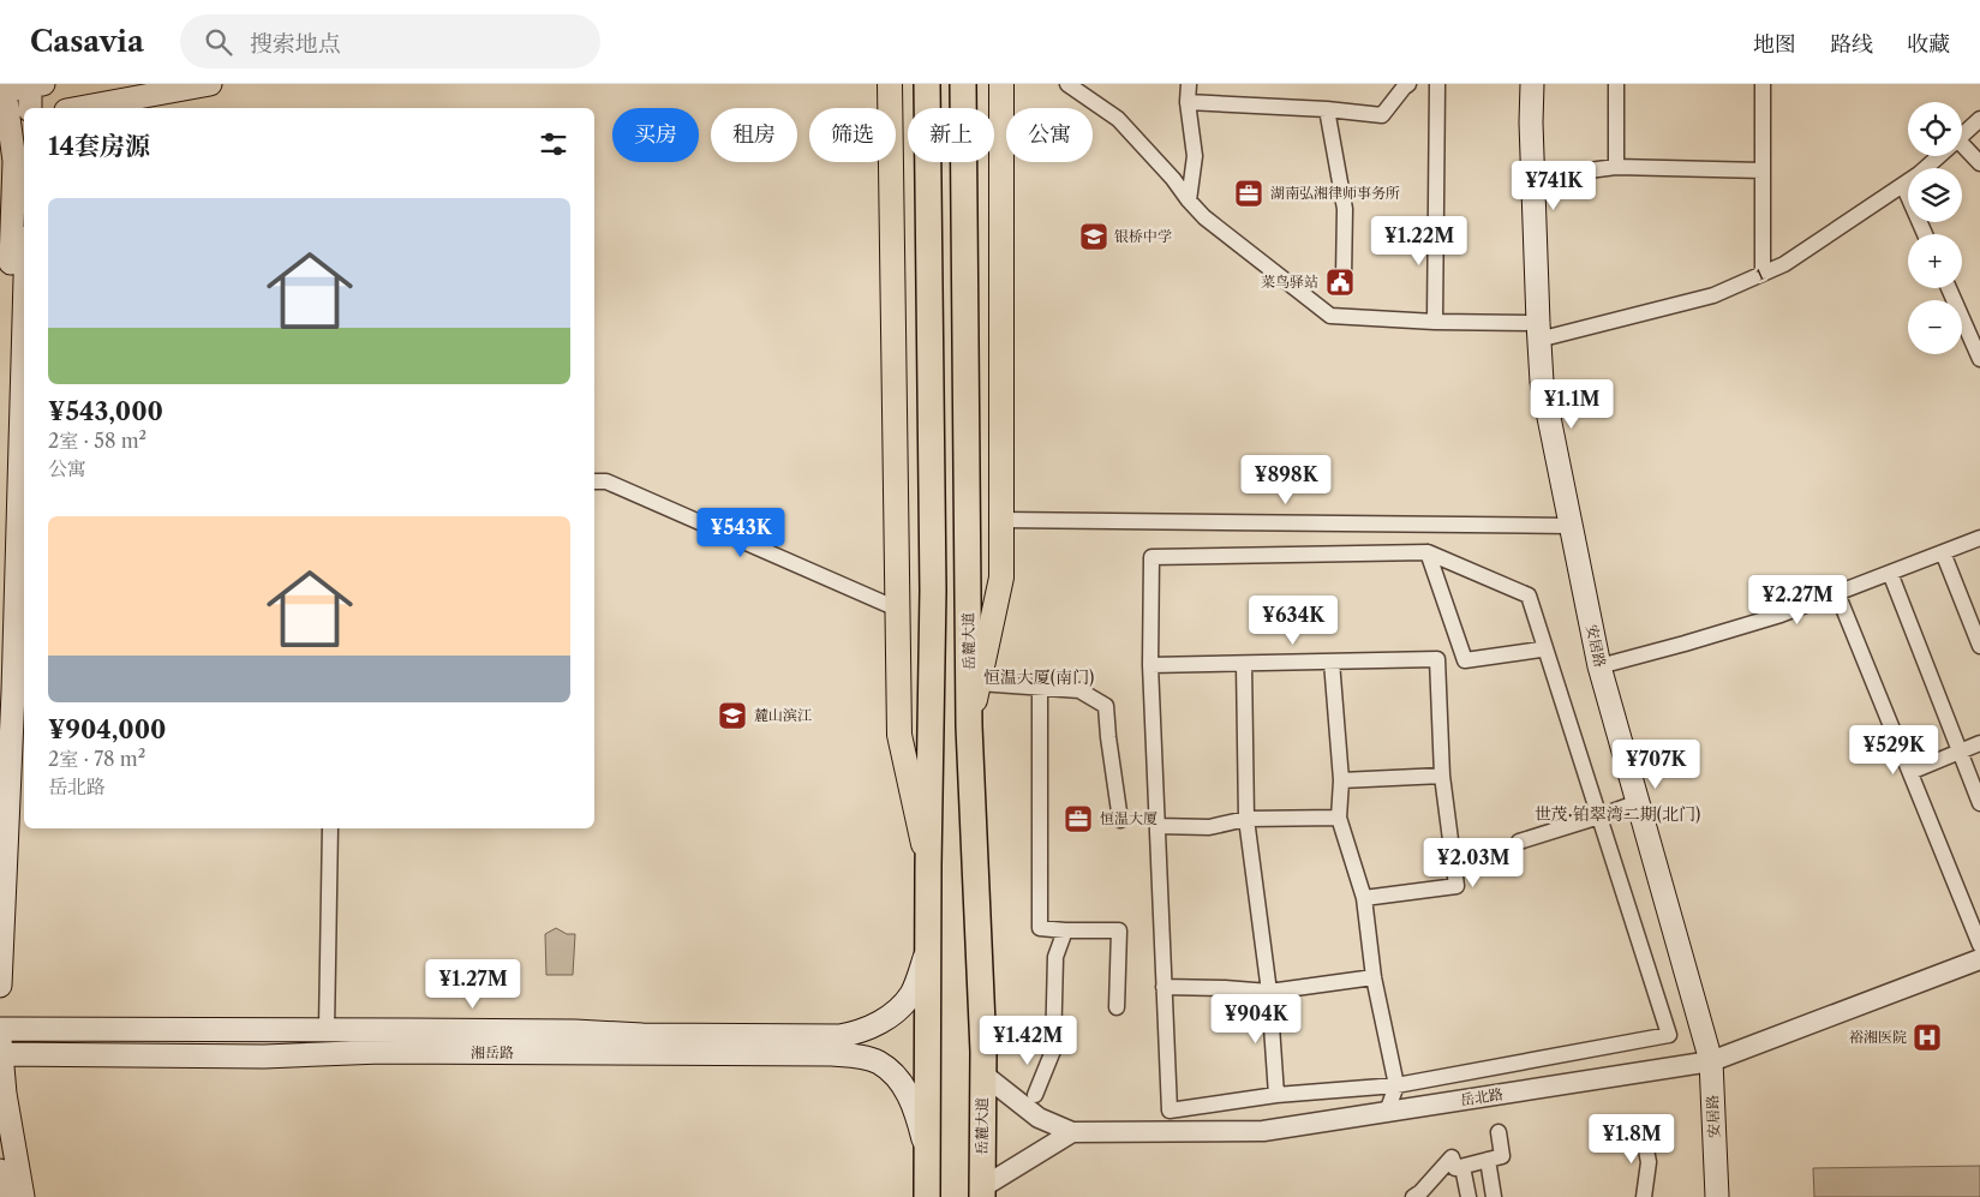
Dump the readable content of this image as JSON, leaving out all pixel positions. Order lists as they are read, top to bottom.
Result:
{
  "streets": {
    "highway": ["岳麓大道"],
    "main road": ["安居路", "湘岳路"],
    "street": ["1", "岳北路"]
  },
  "crossings": [
    ["1", "安居路"],
    ["岳麓大道", "岳北路"],
    ["安居路", "岳北路"]
  ],
  "districts": ["恒温大厦(南门)", "世茂·铂翠湾二期(北门)"],
  "places": {
    "office": ["湖南弘湘律师事务所", "恒温大厦"],
    "school or university": ["银桥中学", "麓山滨江"],
    "public building": ["菜鸟驿站"],
    "hospital": ["裕湘医院"]
  },
  "page": {
    "header": "Casavia",
    "search": "搜索地点",
    "nav": ["地图", "路线", "收藏"],
    "map_buttons": ["+", "−"],
    "chip": [
      "买房",
      "租房",
      "筛选",
      "新上",
      "公寓"
    ],
    "heading": "14套房源",
    "price": [
      "¥741K",
      "¥1.22M",
      "¥1.1M",
      "¥898K",
      "¥543K",
      "¥2.27M",
      "¥634K",
      "¥529K",
      "¥707K",
      "¥2.03M",
      "¥1.27M",
      "¥904K",
      "¥1.42M",
      "¥1.8M"
    ],
    "list": [
      {
        "name": "¥543,000",
        "note": "2室 · 58 m² · 公寓"
      },
      {
        "name": "¥904,000",
        "note": "2室 · 78 m² · 岳北路"
      }
    ]
  }
}
